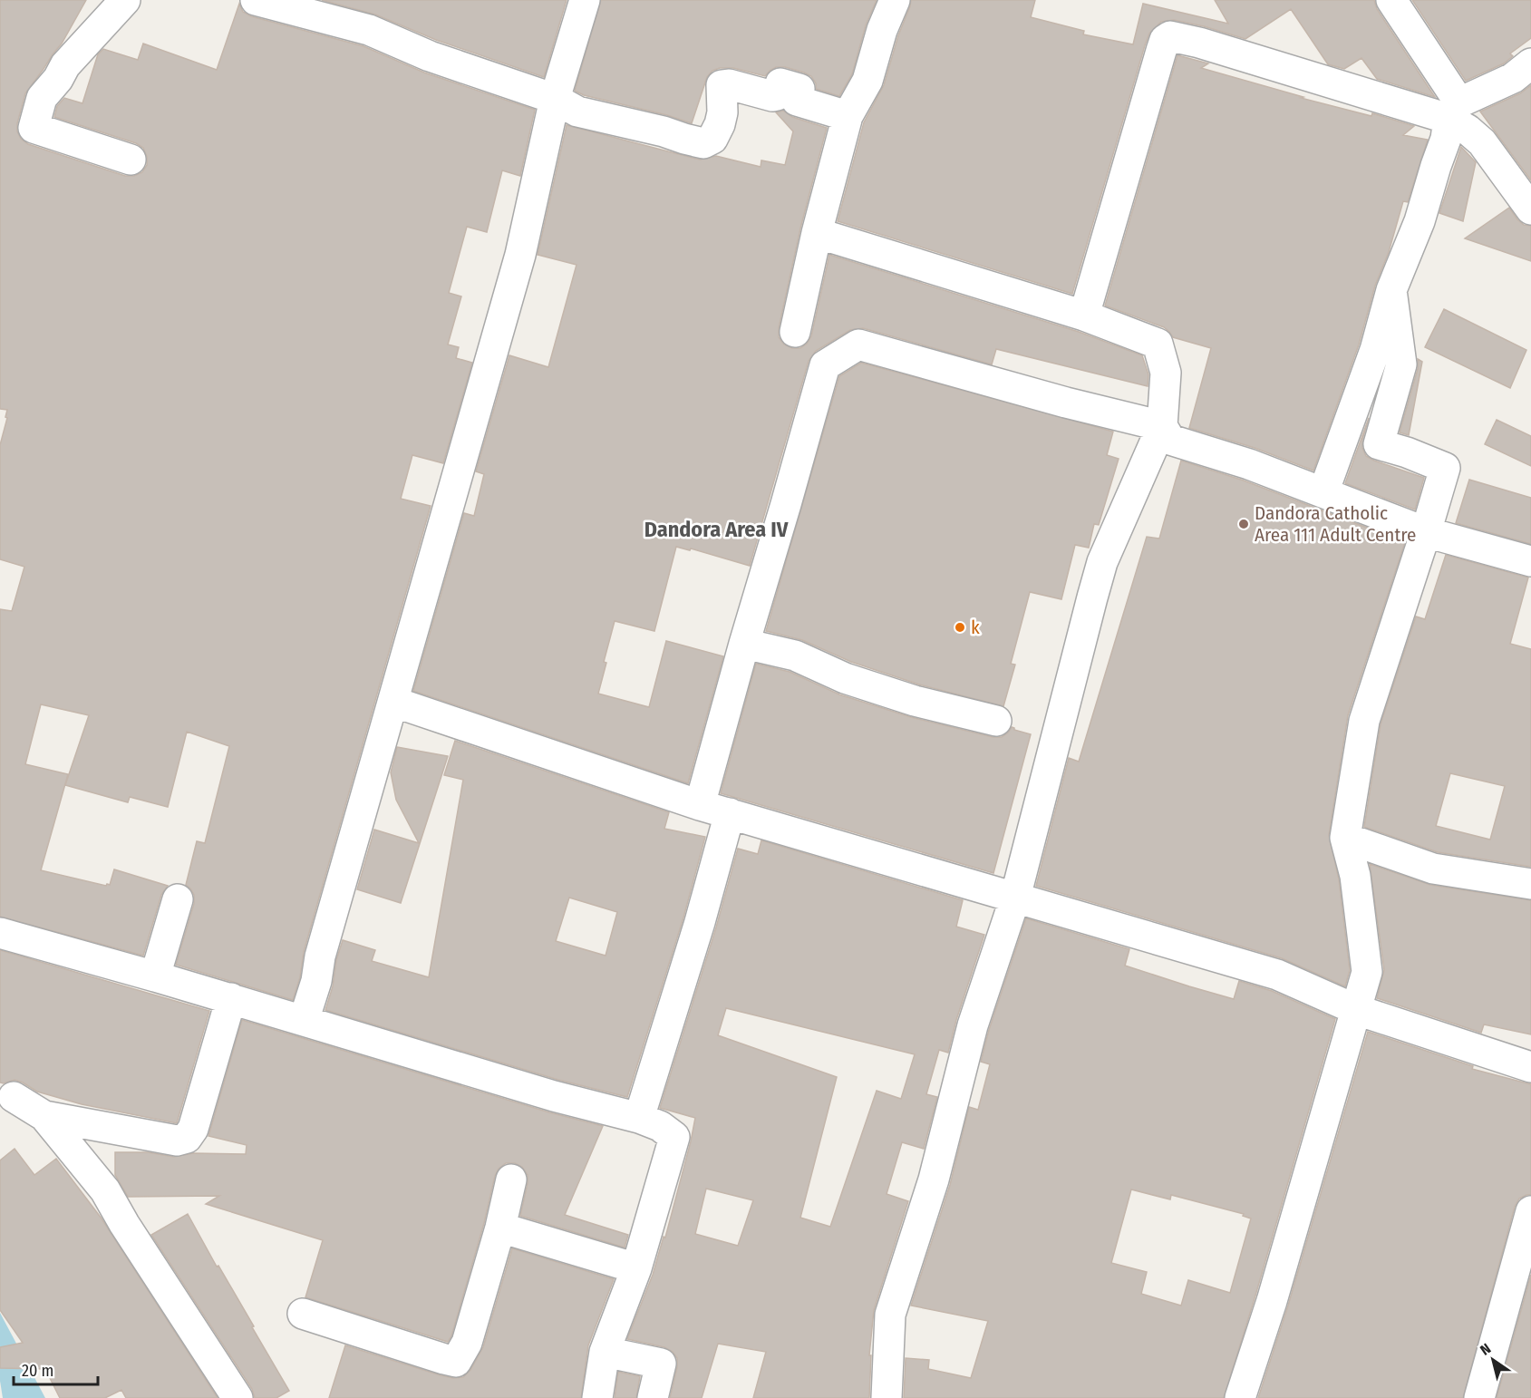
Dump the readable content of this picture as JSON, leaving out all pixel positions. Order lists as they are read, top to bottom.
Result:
{
  "districts": ["Dandora Area IV"],
  "places": ["Dandora Catholic Area 111 Adult Centre", "k"],
  "scale_bar": "20 m",
  "north": "top left"
}
